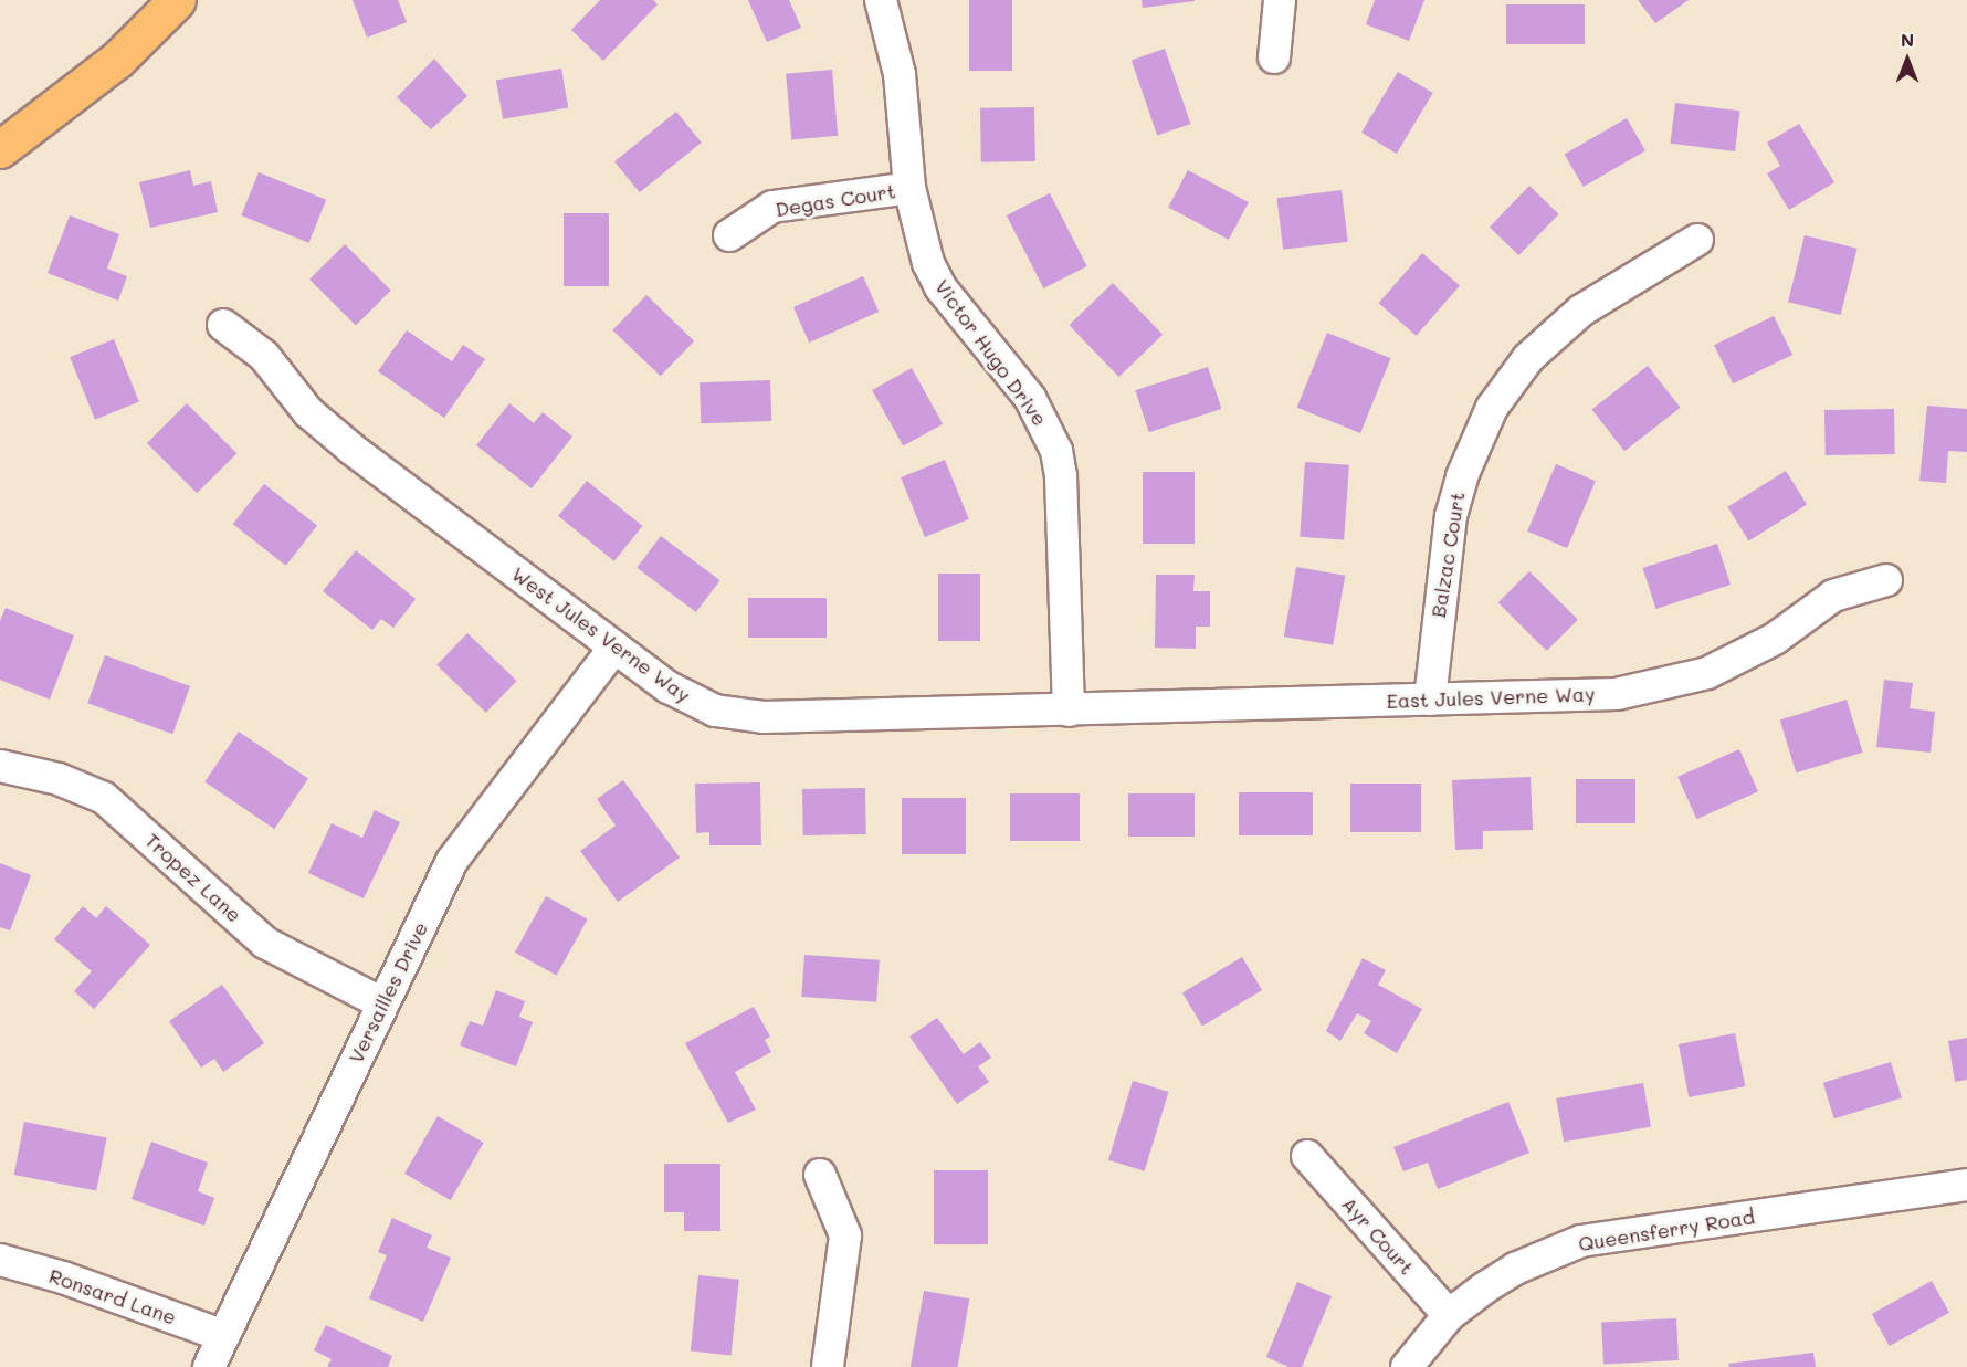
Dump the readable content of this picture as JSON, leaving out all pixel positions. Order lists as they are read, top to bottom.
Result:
{
  "streets": {
    "street": [
      "Degas Court",
      "Victor Hugo Drive",
      "Balzac Court",
      "West Jules Verne Way",
      "East Jules Verne Way",
      "Tropez Lane",
      "Versailles Drive",
      "Queensferry Road",
      "Ayr Court",
      "Ronsard Lane"
    ]
  },
  "crossings": [
    ["Degas Court", "Victor Hugo Drive"],
    ["Victor Hugo Drive", "West Jules Verne Way"],
    ["Victor Hugo Drive", "East Jules Verne Way"],
    ["Balzac Court", "East Jules Verne Way"],
    ["West Jules Verne Way", "East Jules Verne Way"],
    ["West Jules Verne Way", "Versailles Drive"],
    ["Tropez Lane", "Versailles Drive"],
    ["Versailles Drive", "Ronsard Lane"],
    ["Queensferry Road", "Ayr Court"]
  ],
  "north": "top"
}
